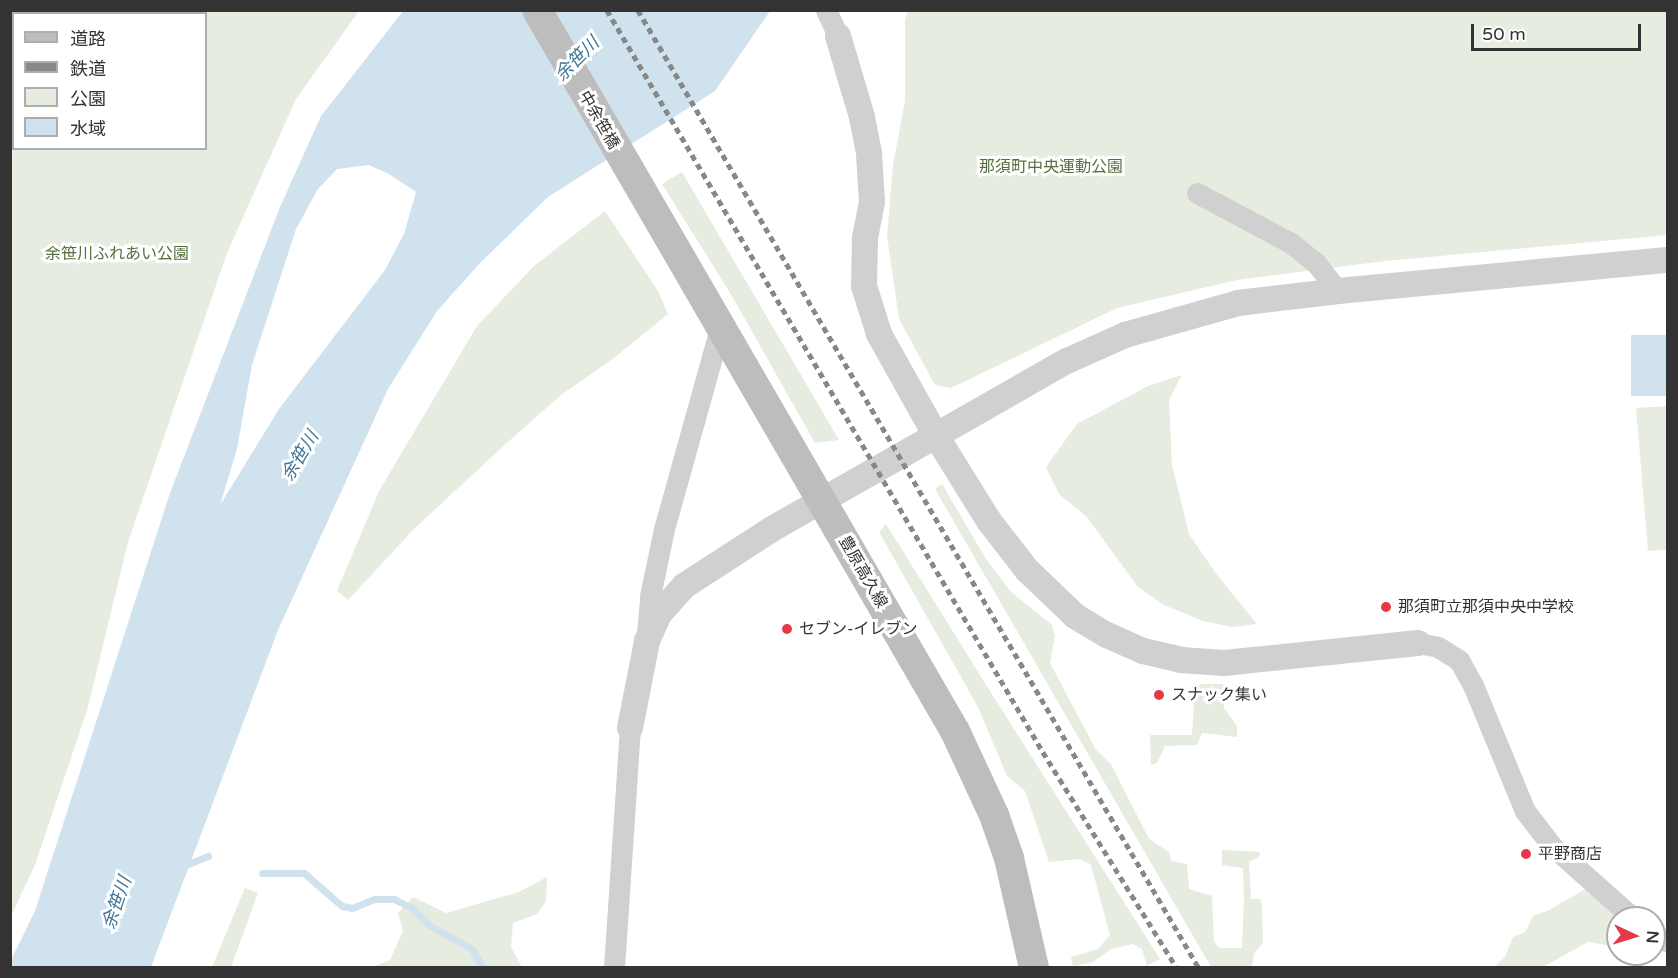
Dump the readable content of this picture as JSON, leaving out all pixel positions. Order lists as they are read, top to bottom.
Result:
{
  "streets": {
    "main road": ["中余笹橋", "豊原高久線"]
  },
  "crossings": [
    ["中余笹橋", "豊原高久線"]
  ],
  "water": ["余笹川"],
  "parks": ["那須町中央運動公園", "余笹川ふれあい公園"],
  "places": [
    "那須町立那須中央中学校",
    "セブン-イレブン",
    "スナック集い",
    "平野商店"
  ],
  "legend": [
    "道路",
    "鉄道",
    "公園",
    "水域"
  ],
  "scale_bar": "50 m",
  "north": "right"
}
